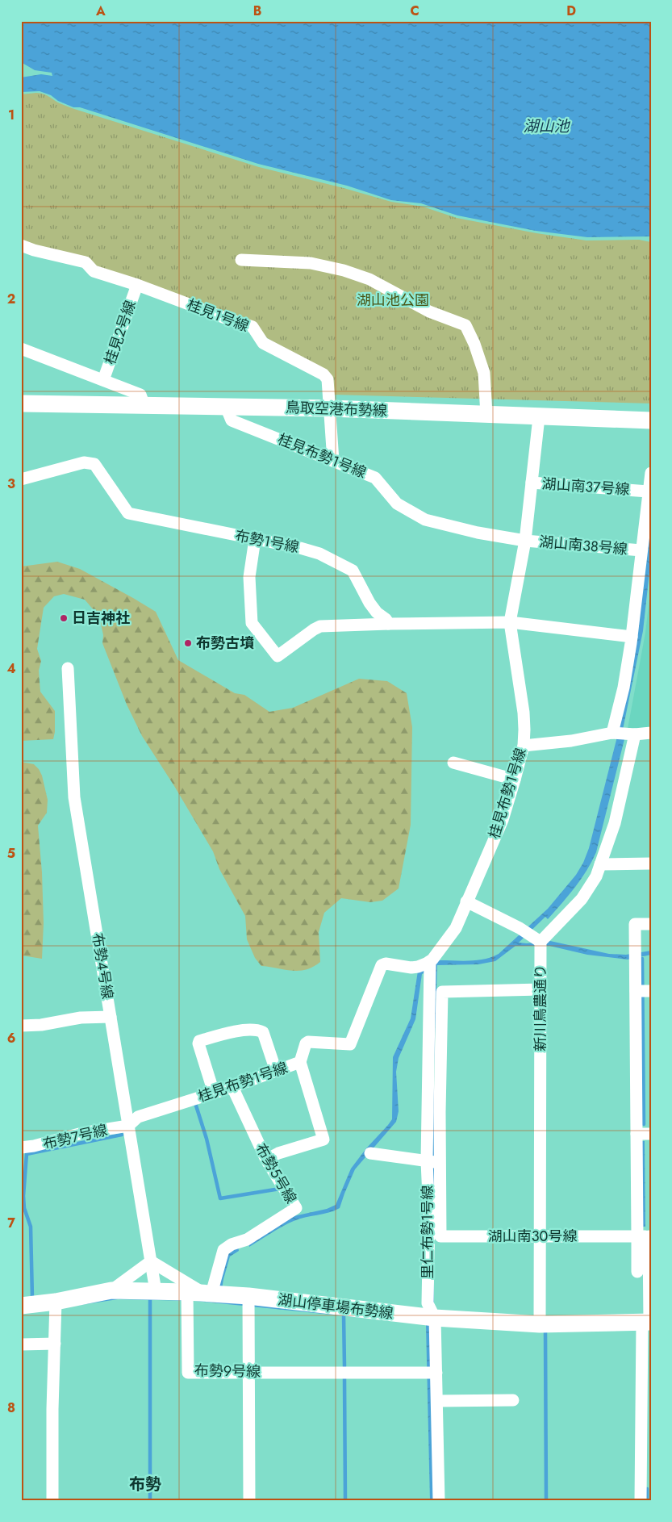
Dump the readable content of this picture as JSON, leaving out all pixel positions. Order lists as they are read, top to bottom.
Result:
{
  "streets": {
    "main road": ["鳥取空港布勢線", "湖山停車場布勢線"],
    "street": [
      "桂見1号線",
      "桂見2号線",
      "桂見布勢1号線",
      "湖山南37号線",
      "布勢1号線",
      "湖山南38号線",
      "布勢4号線",
      "新川鳥農通り",
      "布勢7号線",
      "布勢5号線",
      "里仁布勢1号線",
      "湖山南30号線",
      "布勢9号線"
    ]
  },
  "crossings": [
    ["桂見1号線", "桂見2号線"],
    ["桂見1号線", "鳥取空港布勢線"],
    ["桂見1号線", "桂見布勢1号線"],
    ["鳥取空港布勢線", "桂見布勢1号線"],
    ["桂見布勢1号線", "湖山南37号線"],
    ["桂見布勢1号線", "湖山南38号線"],
    ["桂見布勢1号線", "布勢4号線"],
    ["桂見布勢1号線", "布勢7号線"],
    ["桂見布勢1号線", "布勢5号線"],
    ["桂見布勢1号線", "里仁布勢1号線"],
    ["湖山南37号線", "湖山南38号線"],
    ["布勢4号線", "布勢7号線"],
    ["布勢4号線", "湖山停車場布勢線"],
    ["新川鳥農通り", "湖山南30号線"],
    ["新川鳥農通り", "湖山停車場布勢線"],
    ["布勢5号線", "湖山停車場布勢線"],
    ["布勢5号線", "布勢9号線"],
    ["里仁布勢1号線", "湖山停車場布勢線"],
    ["里仁布勢1号線", "布勢9号線"],
    ["湖山停車場布勢線", "布勢9号線"]
  ],
  "districts": ["布勢"],
  "water": ["湖山池"],
  "parks": ["湖山池公園"],
  "places": ["日吉神社", "布勢古墳"],
  "grid": {
    "columns": [
      "A",
      "B",
      "C",
      "D"
    ],
    "rows": [
      "1",
      "2",
      "3",
      "4",
      "5",
      "6",
      "7",
      "8"
    ]
  }
}
